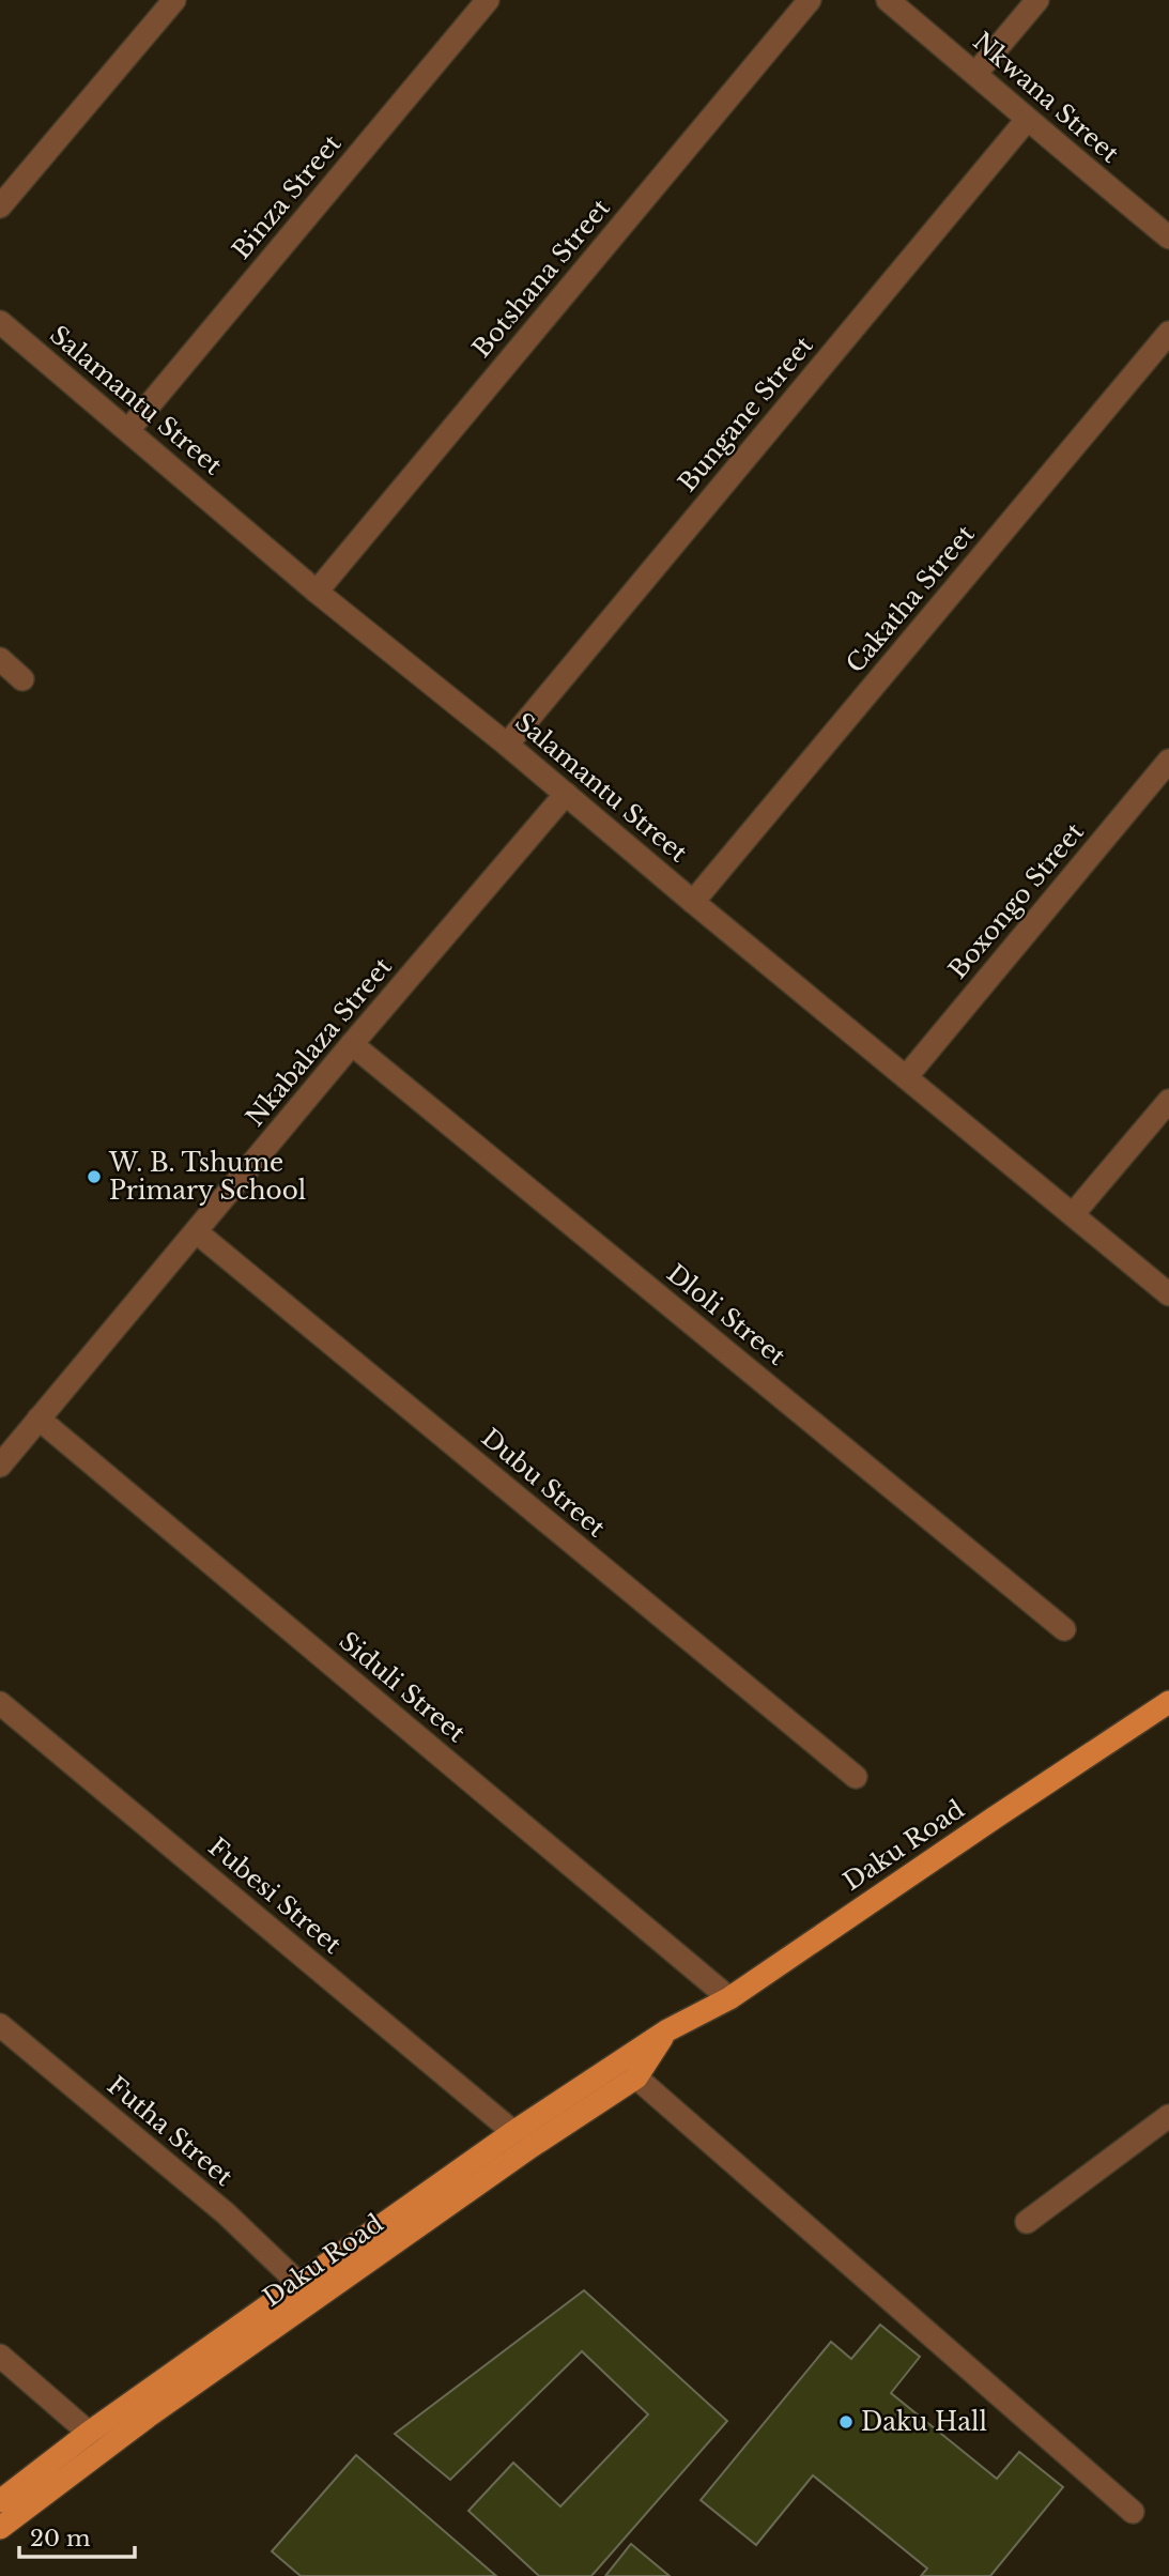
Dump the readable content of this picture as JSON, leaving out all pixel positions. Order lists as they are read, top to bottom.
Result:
{
  "streets": {
    "main road": ["Daku Road"],
    "street": [
      "Nkwana Street",
      "Binza Street",
      "Botshana Street",
      "Salamantu Street",
      "Bungane Street",
      "Cakatha Street",
      "Boxongo Street",
      "Nkabalaza Street",
      "Dloli Street",
      "Dubu Street",
      "Siduli Street",
      "Fubesi Street",
      "Futha Street"
    ]
  },
  "crossings": [
    ["Nkwana Street", "Bungane Street"],
    ["Binza Street", "Salamantu Street"],
    ["Botshana Street", "Salamantu Street"],
    ["Salamantu Street", "Bungane Street"],
    ["Salamantu Street", "Cakatha Street"],
    ["Salamantu Street", "Boxongo Street"],
    ["Salamantu Street", "Nkabalaza Street"],
    ["Nkabalaza Street", "Dloli Street"],
    ["Nkabalaza Street", "Dubu Street"],
    ["Nkabalaza Street", "Siduli Street"],
    ["Siduli Street", "Daku Road"],
    ["Daku Road", "Fubesi Street"],
    ["Daku Road", "Futha Street"]
  ],
  "places": ["W. B. Tshume Primary School", "Daku Hall"],
  "scale_bar": "20 m"
}
